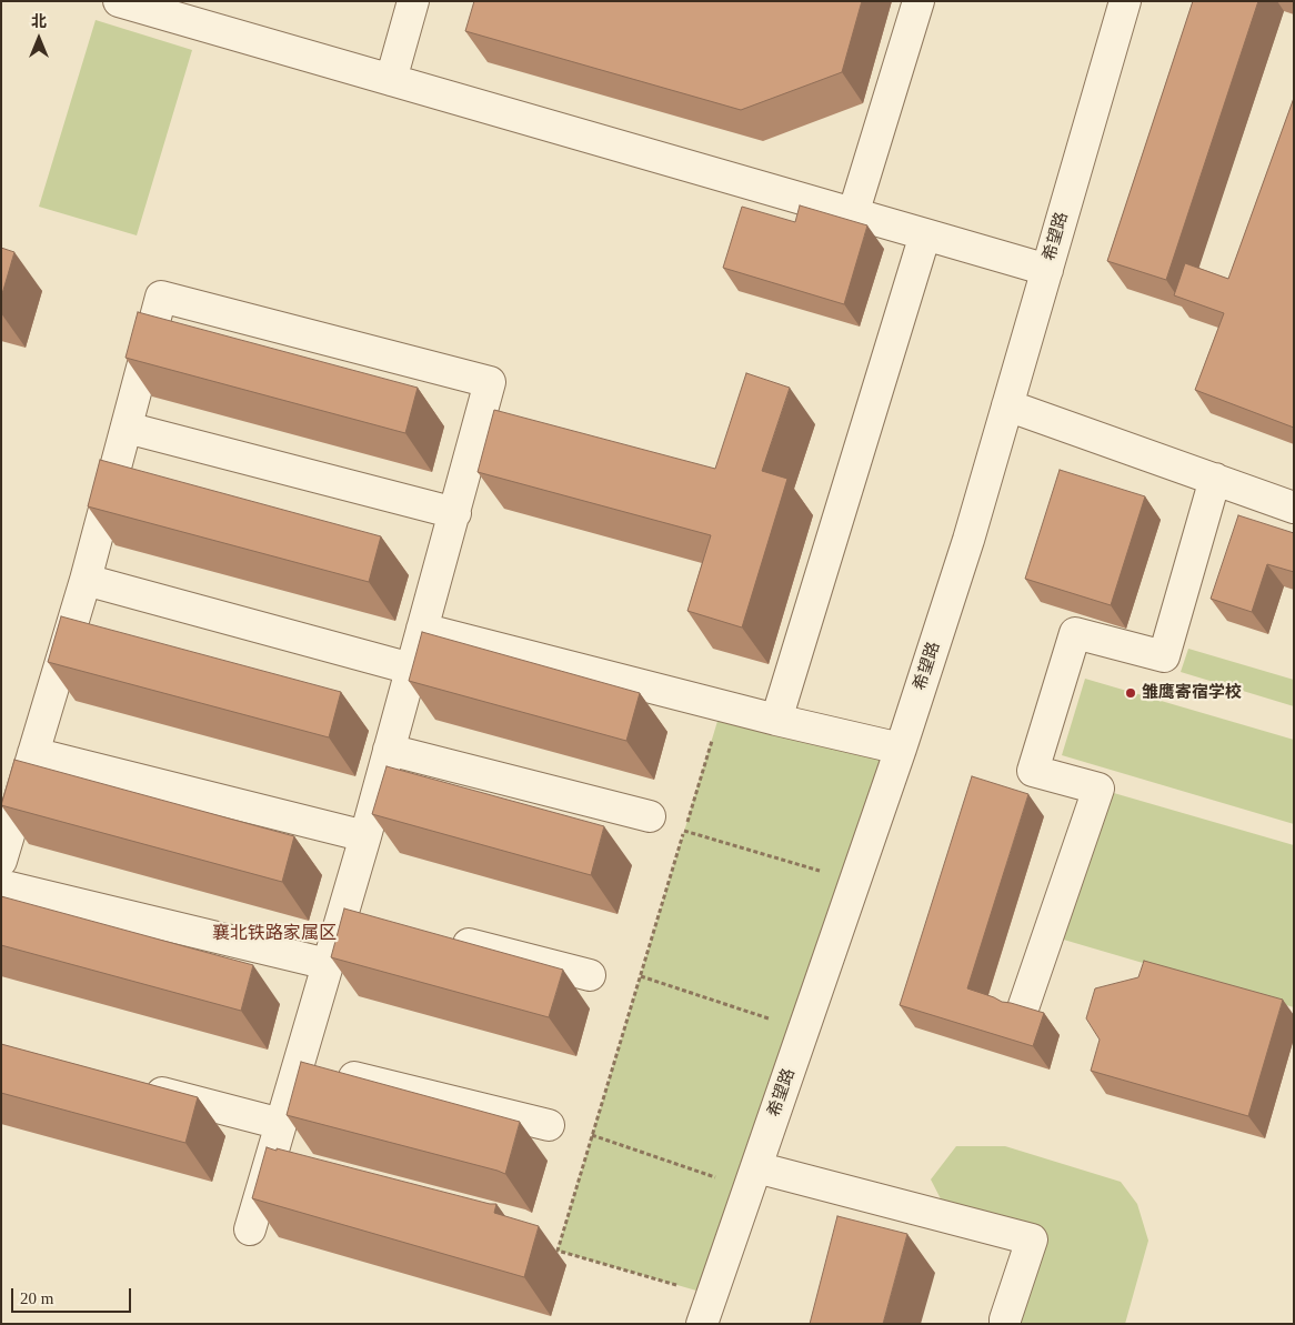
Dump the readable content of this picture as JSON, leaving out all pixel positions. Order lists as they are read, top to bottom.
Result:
{
  "streets": {
    "street": ["希望路"]
  },
  "districts": ["襄北铁路家属区"],
  "places": ["雏鹰寄宿学校"],
  "scale_bar": "20 m",
  "north": "top"
}
